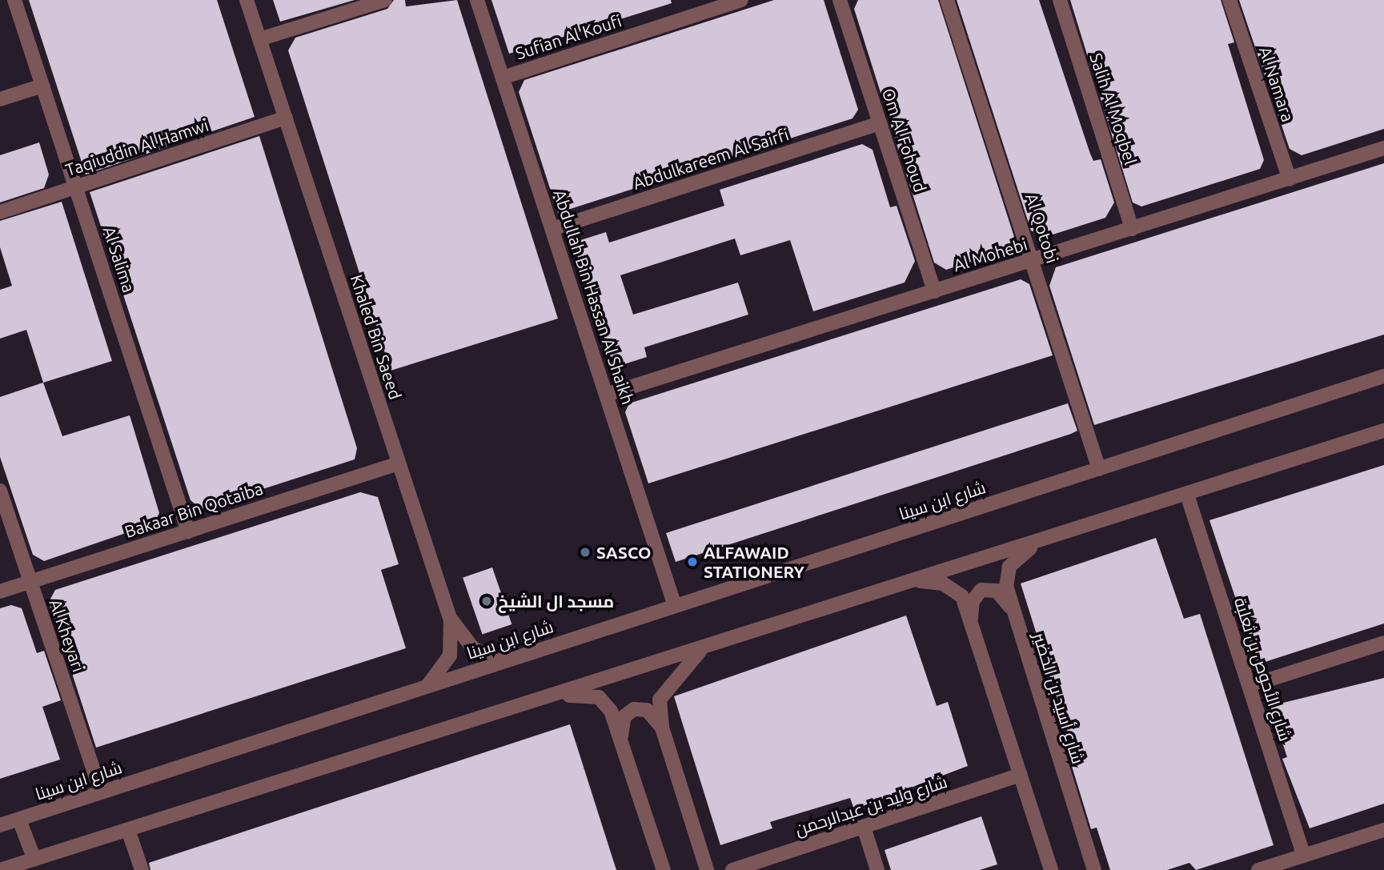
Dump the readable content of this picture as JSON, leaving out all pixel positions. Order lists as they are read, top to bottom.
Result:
{
  "streets": {
    "street": [
      "Sufian Al Koufi",
      "Al Namara",
      "Salih Al Moqbel",
      "Om Al Fohoud",
      "Taqiuddin Al Hamwi",
      "Abdulkareem Al Sairfi",
      "Al Qotobi",
      "Al Mohebi",
      "Al Salima",
      "Abdullah Bin Hassan Al Shaikh",
      "Khaled Bin Saeed",
      "شارع ابن سينا",
      "Bakaar Bin Qotaiba",
      "Al Kheyari",
      "شارع الأحوص بن ثعلبة",
      "شارع أسيد بن الخضير",
      "شارع وليد بن عبدالرحمن"
    ]
  },
  "crossings": [
    ["Sufian Al Koufi", "Abdullah Bin Hassan Al Shaikh"],
    ["Al Namara", "Al Mohebi"],
    ["Salih Al Moqbel", "Al Mohebi"],
    ["Om Al Fohoud", "Abdulkareem Al Sairfi"],
    ["Om Al Fohoud", "Al Mohebi"],
    ["Taqiuddin Al Hamwi", "Al Salima"],
    ["Taqiuddin Al Hamwi", "Khaled Bin Saeed"],
    ["Abdulkareem Al Sairfi", "Abdullah Bin Hassan Al Shaikh"],
    ["Al Qotobi", "Al Mohebi"],
    ["Al Qotobi", "شارع ابن سينا"],
    ["Al Mohebi", "Abdullah Bin Hassan Al Shaikh"],
    ["Al Salima", "Bakaar Bin Qotaiba"],
    ["Abdullah Bin Hassan Al Shaikh", "شارع ابن سينا"],
    ["Khaled Bin Saeed", "شارع ابن سينا"],
    ["Khaled Bin Saeed", "Bakaar Bin Qotaiba"],
    ["شارع ابن سينا", "Al Kheyari"],
    ["Bakaar Bin Qotaiba", "Al Kheyari"]
  ],
  "places": ["SASCO", "ALFAWAID STATIONERY", "مسجد ال الشيخ"]
}
